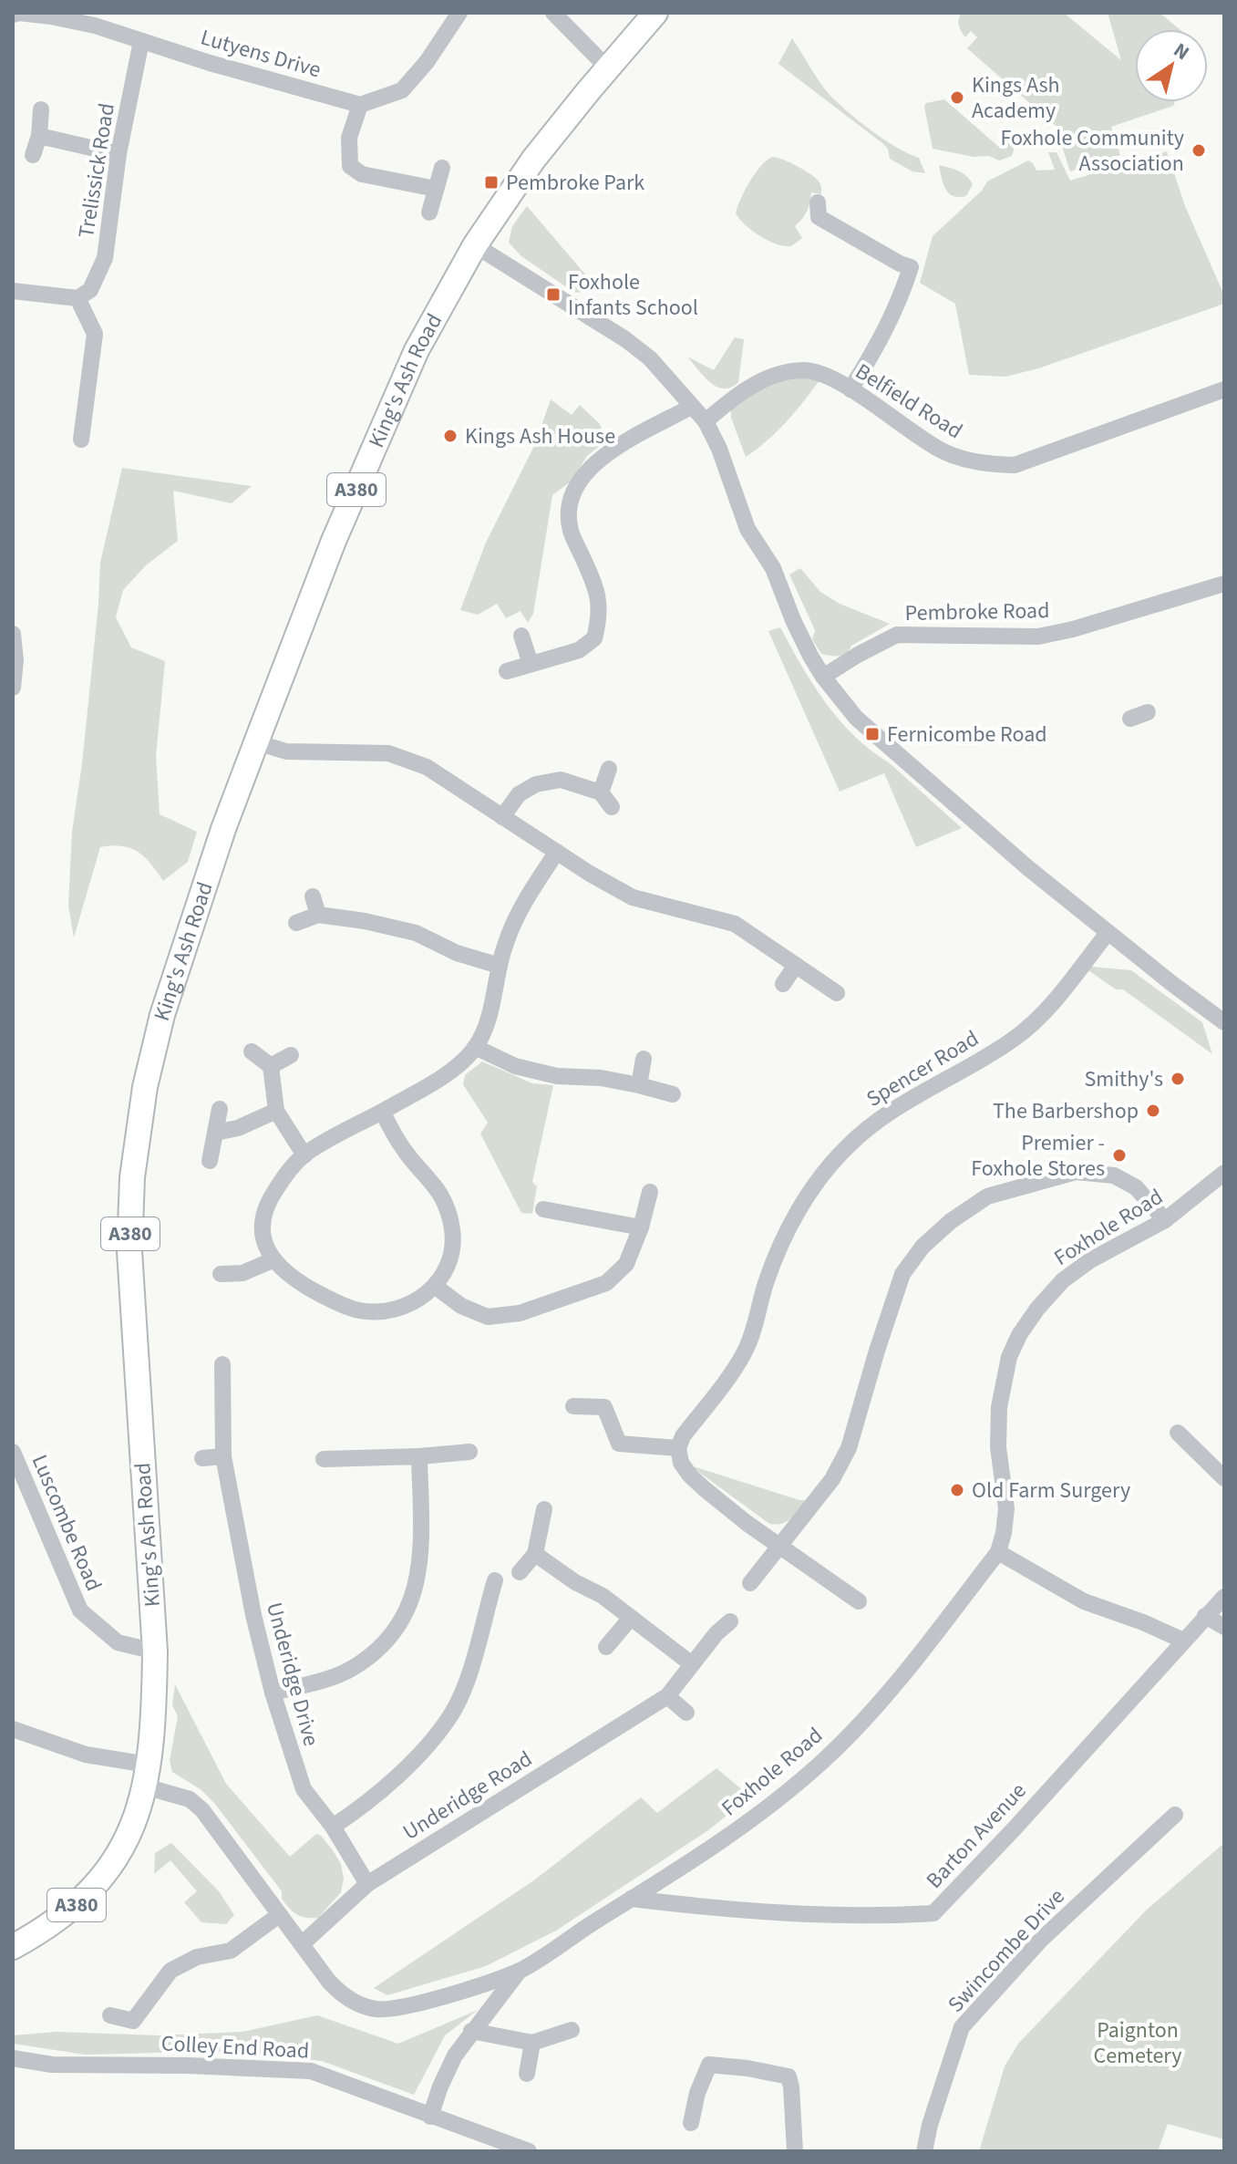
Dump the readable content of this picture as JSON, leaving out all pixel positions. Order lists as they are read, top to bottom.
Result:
{
  "streets": {
    "highway": ["King's Ash Road", "A380"],
    "street": [
      "Lutyens Drive",
      "Trelissick Road",
      "Belfield Road",
      "Pembroke Road",
      "Spencer Road",
      "Foxhole Road",
      "Luscombe Road",
      "Underidge Drive",
      "Underidge Road",
      "Barton Avenue",
      "Swincombe Drive",
      "Colley End Road"
    ]
  },
  "crossings": [
    ["Lutyens Drive", "Trelissick Road"],
    ["King's Ash Road", "Foxhole Road"],
    ["King's Ash Road", "Luscombe Road"],
    ["Foxhole Road", "Underidge Road"],
    ["Foxhole Road", "Barton Avenue"],
    ["Underidge Drive", "Underidge Road"]
  ],
  "parks": ["Paignton Cemetery"],
  "places": {
    "other": [
      "Kings Ash Academy",
      "Foxhole Community Association",
      "Kings Ash House",
      "Smithy's",
      "The Barbershop",
      "Premier - Foxhole Stores",
      "Old Farm Surgery"
    ],
    "transit": ["Pembroke Park", "Foxhole Infants School", "Fernicombe Road"]
  },
  "north": "top right"
}
